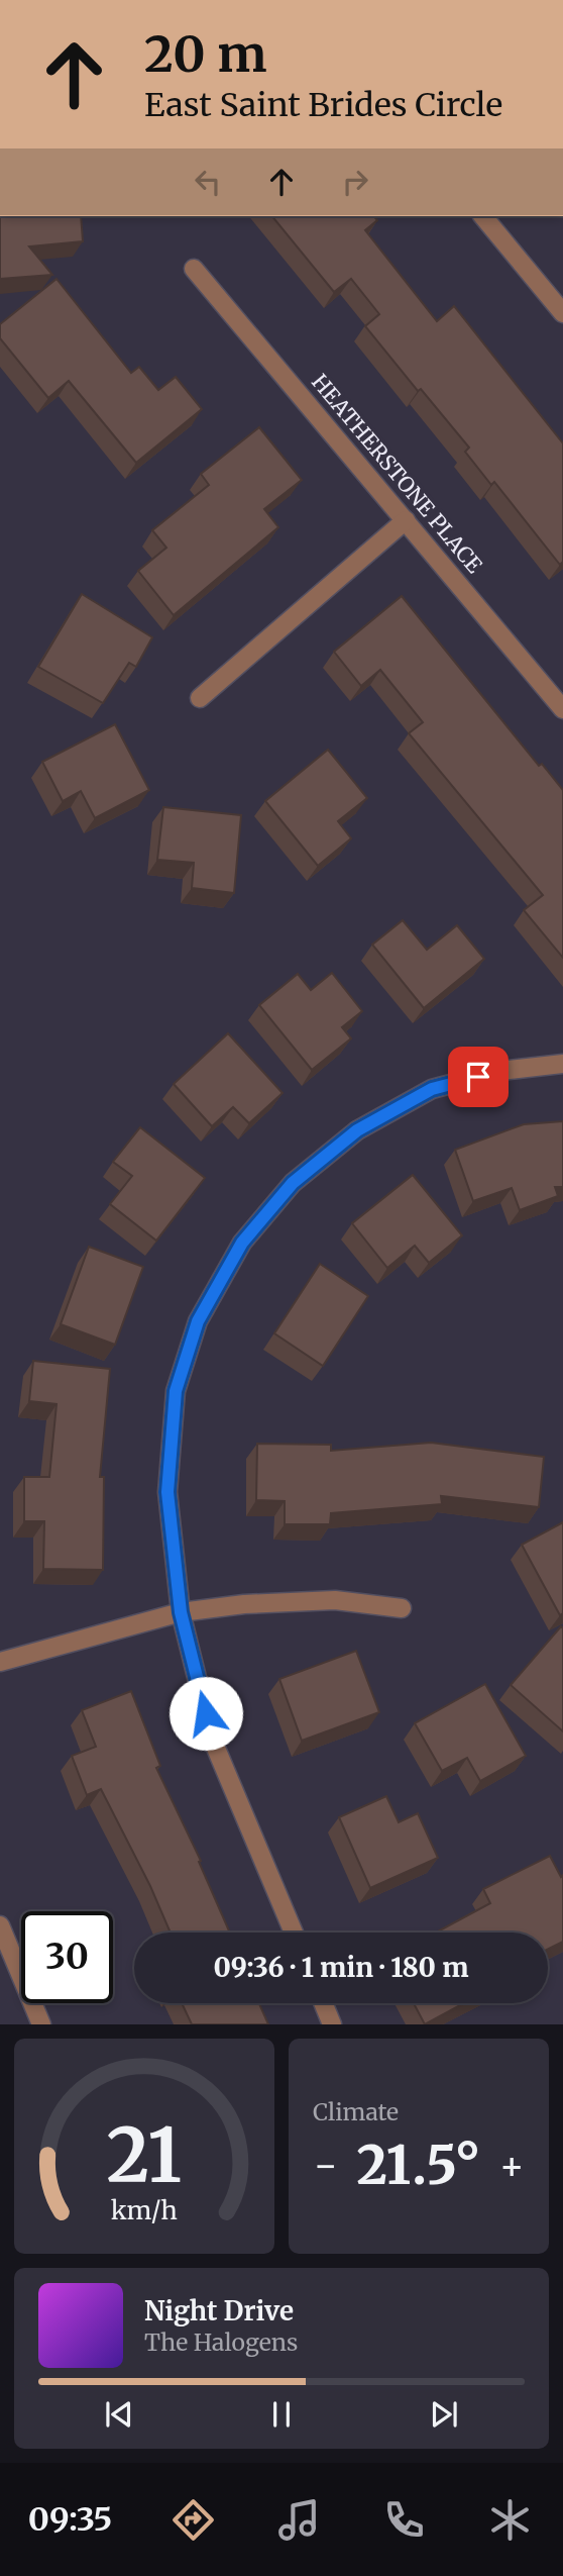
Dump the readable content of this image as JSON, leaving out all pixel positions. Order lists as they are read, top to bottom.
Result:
{
  "streets": {
    "street": ["HEATHERSTONE PLACE"]
  },
  "page": {
    "turn": ["20 m", "East Saint Brides Circle"],
    "limit": "30",
    "trip": "09:36 · 1 min · 180 m",
    "tile": "Climate",
    "heat": ["−", "21.5°", "+"],
    "song": ["Night Drive", "The Halogens"],
    "tabs": "09:35",
    "gauge": ["21", "km/h"]
  }
}
